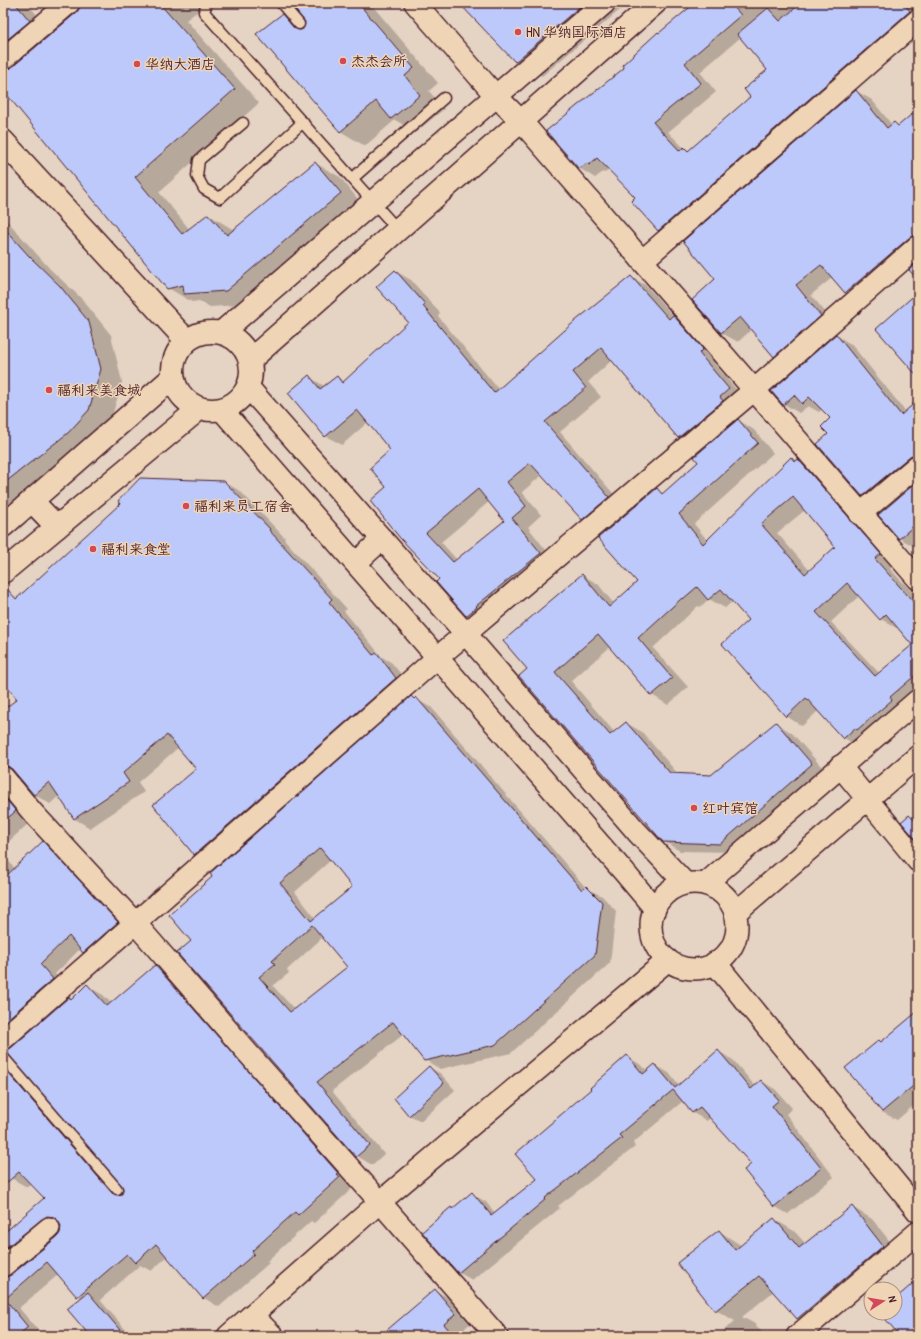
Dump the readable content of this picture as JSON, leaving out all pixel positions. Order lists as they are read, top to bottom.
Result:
{
  "places": [
    "HN 华纳国际酒店",
    "杰杰会所",
    "华纳大酒店",
    "福利来美食城",
    "福利来员工宿舍",
    "福利来食堂",
    "红叶宾馆"
  ],
  "north": "right"
}
